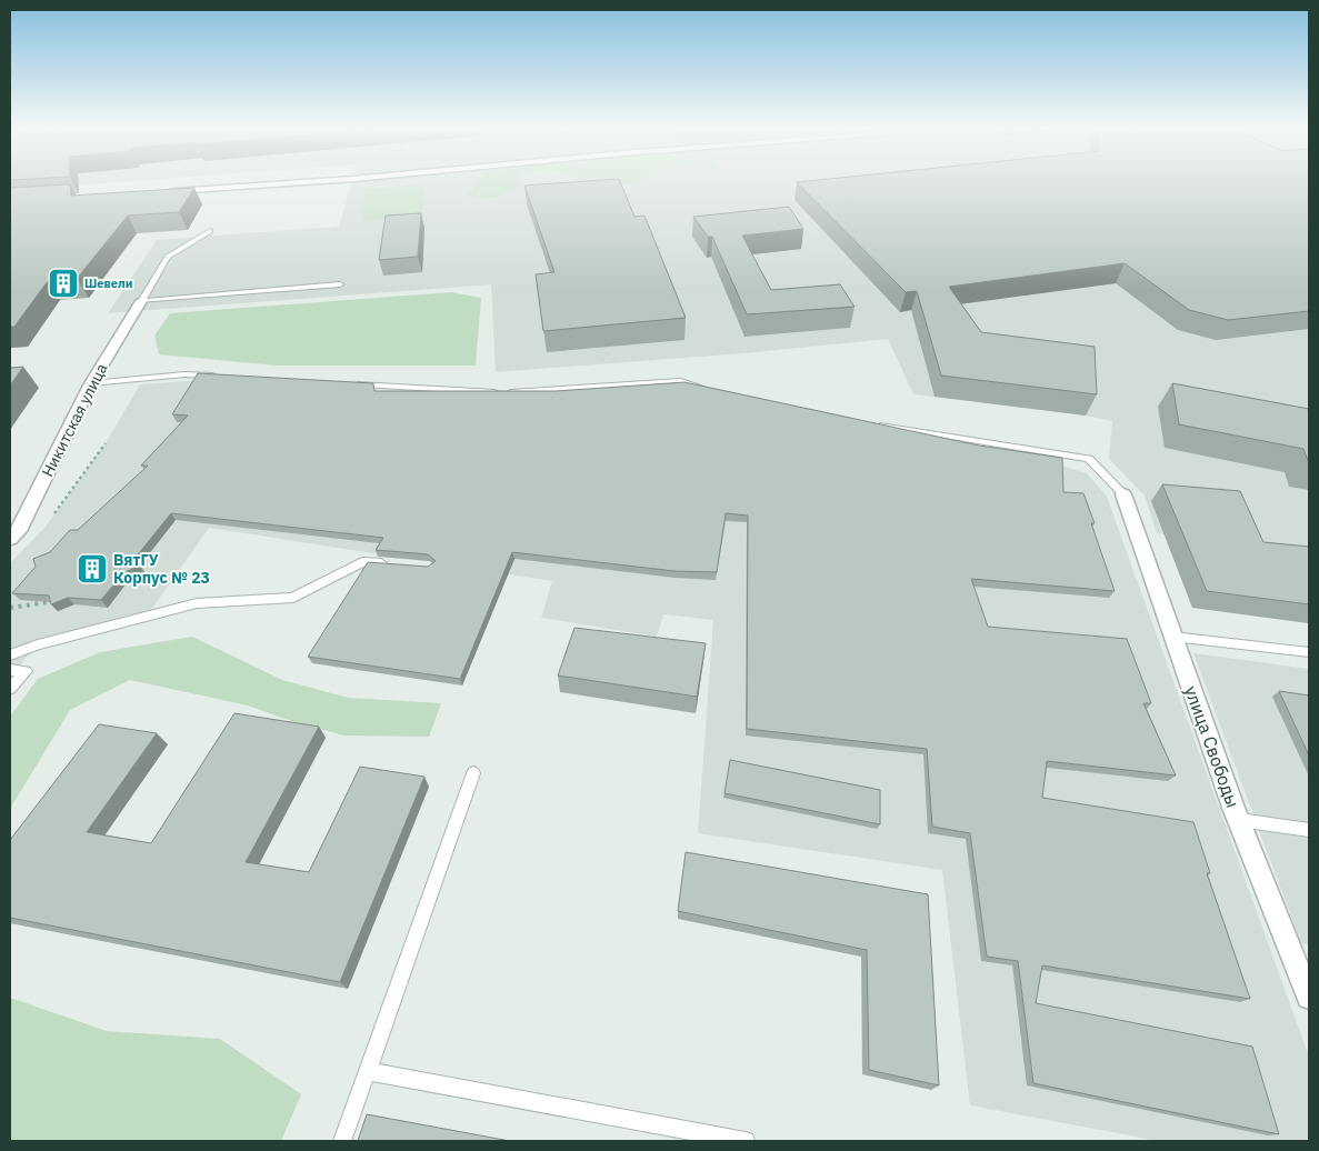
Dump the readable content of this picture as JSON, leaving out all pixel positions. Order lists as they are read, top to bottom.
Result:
{
  "streets": {
    "street": ["Никитская улица", "улица Свободы"]
  },
  "places": {
    "building": ["Шевели", "ВятГУ Корпус № 23"]
  }
}
